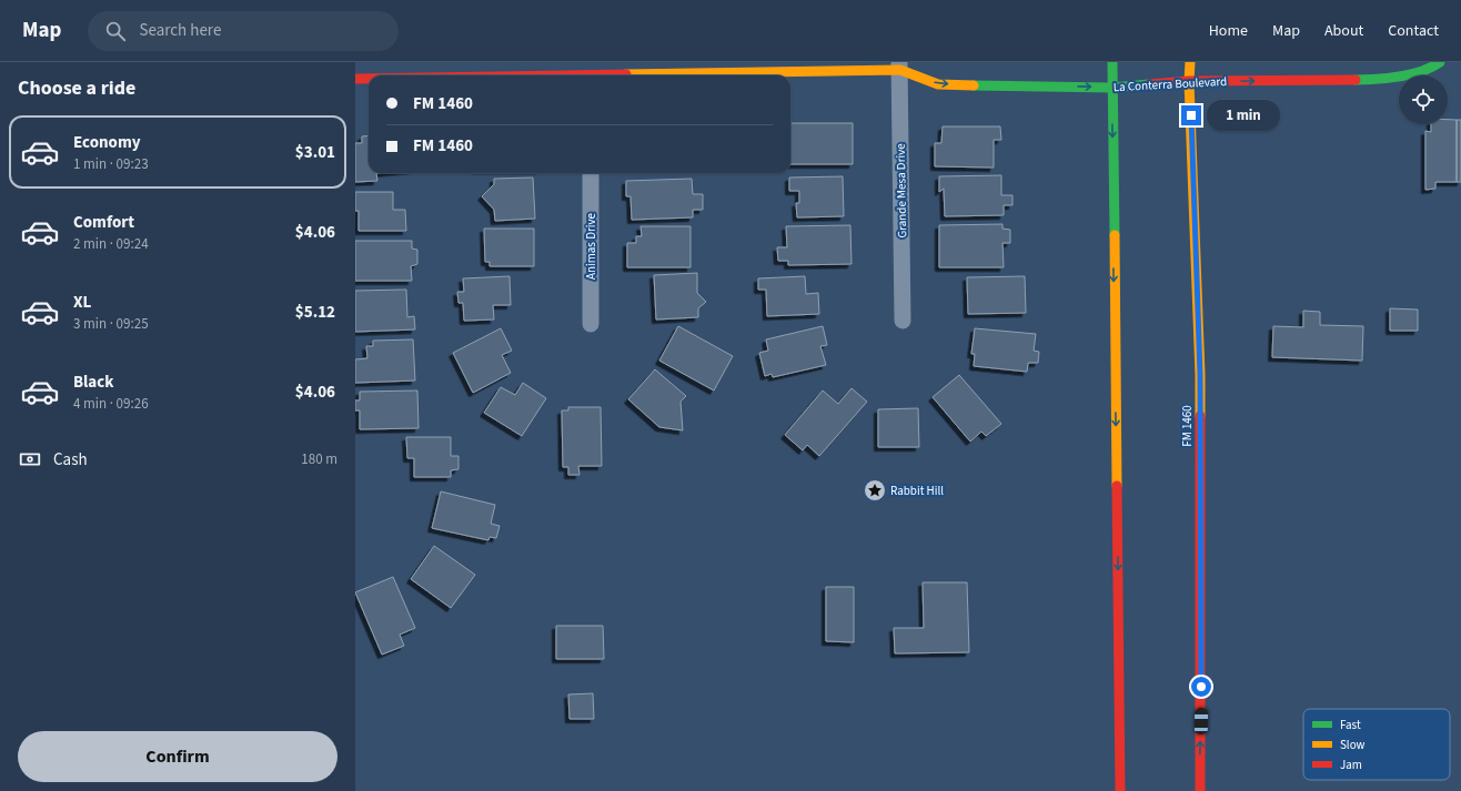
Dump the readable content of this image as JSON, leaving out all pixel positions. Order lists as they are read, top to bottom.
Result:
{
  "streets": {
    "main road": ["La Conterra Boulevard", "FM 1460"],
    "street": ["Grande Mesa Drive", "Animas Drive"]
  },
  "crossings": [
    ["La Conterra Boulevard", "Grande Mesa Drive"],
    ["La Conterra Boulevard", "FM 1460"]
  ],
  "one_way": ["La Conterra Boulevard"],
  "places": {
    "place": ["Rabbit Hill"]
  },
  "legend": ["Fast", "Slow", "Jam"],
  "page": {
    "header": "Map",
    "search": "Search here",
    "nav": [
      "Home",
      "Map",
      "About",
      "Contact"
    ],
    "heading": "Choose a ride",
    "banner": ["FM 1460", "FM 1460"],
    "bubble": "1 min",
    "list": [
      {
        "name": "Economy",
        "note": "1 min · 09:23",
        "value": "$3.01"
      },
      {
        "name": "Comfort",
        "note": "2 min · 09:24",
        "value": "$4.06"
      },
      {
        "name": "XL",
        "note": "3 min · 09:25",
        "value": "$5.12"
      },
      {
        "name": "Black",
        "note": "4 min · 09:26",
        "value": "$4.06"
      }
    ],
    "pay": ["Cash", "180 m"],
    "buttons": "Confirm"
  }
}
